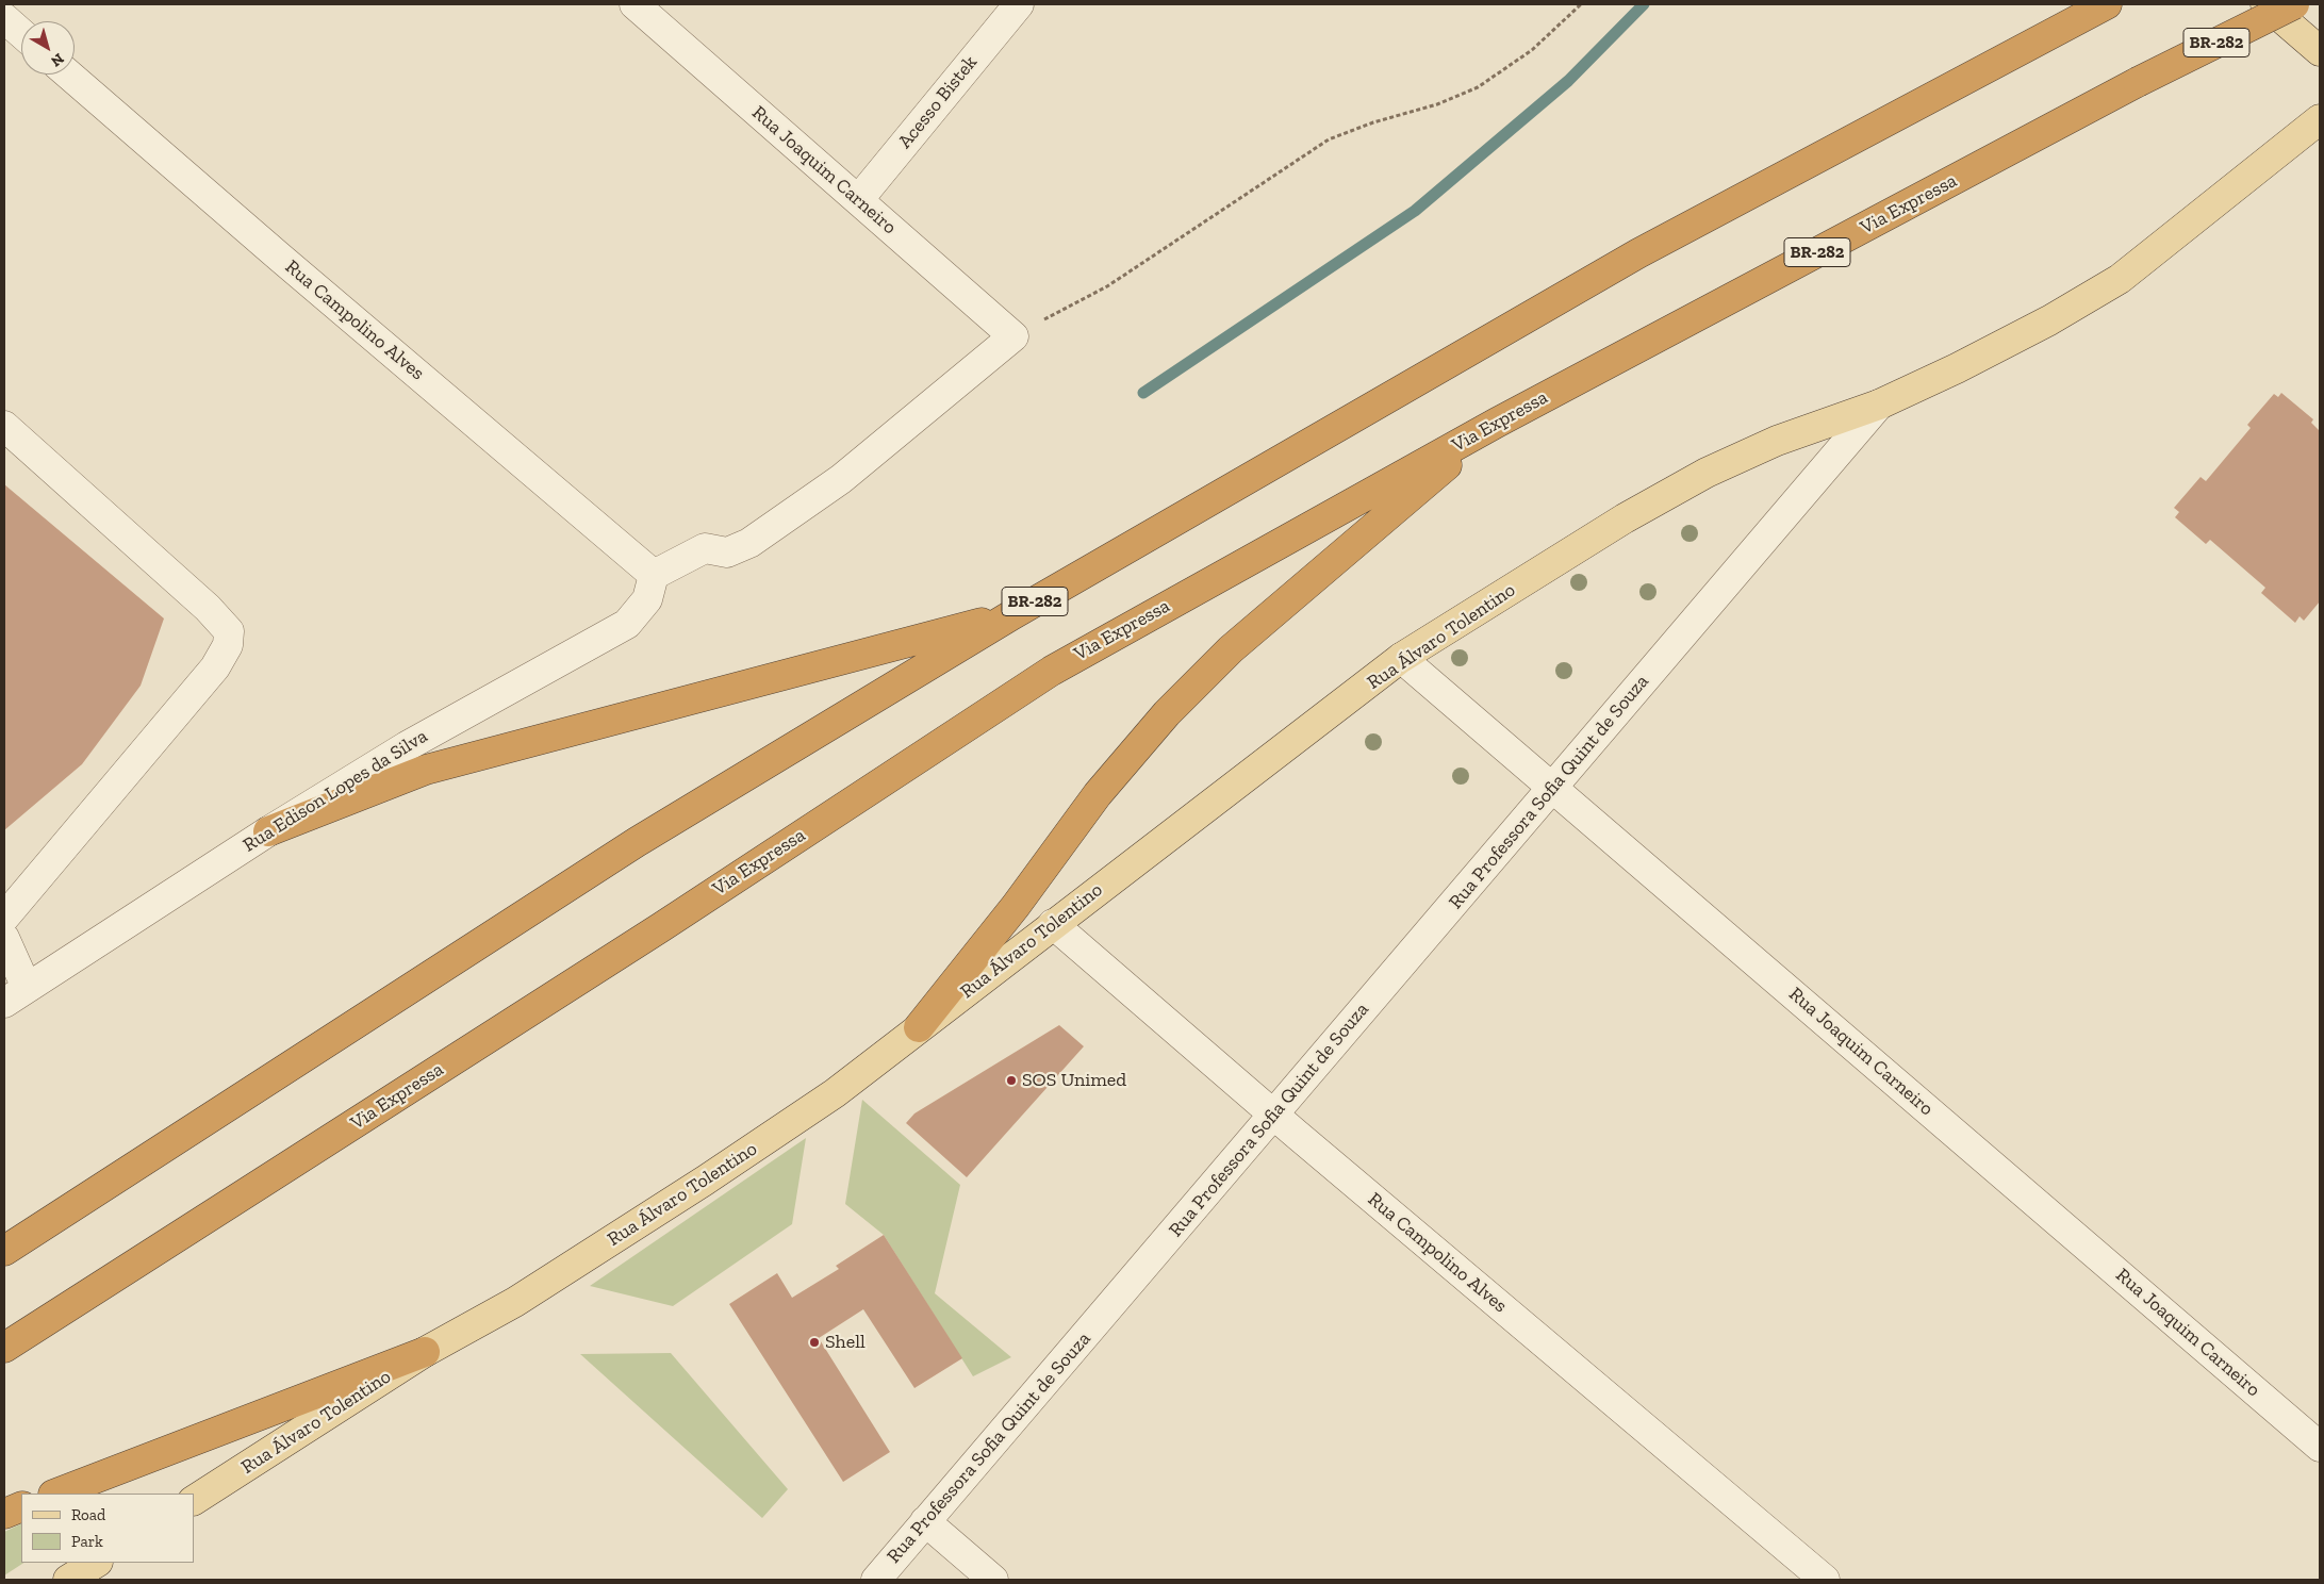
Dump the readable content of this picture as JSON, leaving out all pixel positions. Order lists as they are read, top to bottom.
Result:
{
  "streets": {
    "highway": ["BR-282", "Via Expressa"],
    "main road": ["Rua Álvaro Tolentino", "Rua Professora Sofia Quint de Souza"],
    "street": [
      "Acesso Bistek",
      "Rua Joaquim Carneiro",
      "Rua Campolino Alves",
      "Rua Edison Lopes da Silva"
    ]
  },
  "crossings": [
    ["Acesso Bistek", "Rua Joaquim Carneiro"],
    ["Rua Joaquim Carneiro", "Rua Álvaro Tolentino"],
    ["Rua Joaquim Carneiro", "Rua Professora Sofia Quint de Souza"],
    ["Rua Campolino Alves", "Rua Álvaro Tolentino"],
    ["Rua Campolino Alves", "Rua Edison Lopes da Silva"],
    ["Rua Campolino Alves", "Rua Professora Sofia Quint de Souza"],
    ["Rua Álvaro Tolentino", "Rua Professora Sofia Quint de Souza"]
  ],
  "places": ["SOS Unimed", "Shell"],
  "legend": ["Road", "Park"],
  "north": "bottom right"
}
